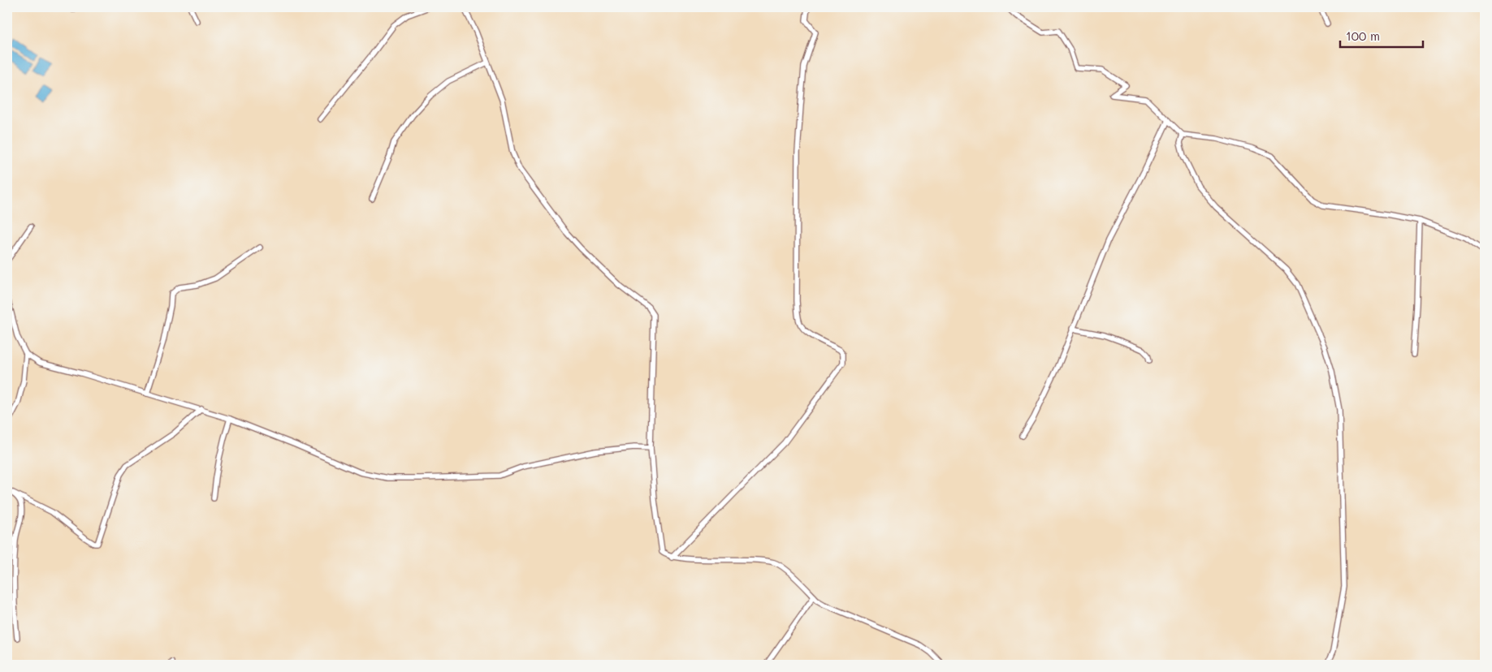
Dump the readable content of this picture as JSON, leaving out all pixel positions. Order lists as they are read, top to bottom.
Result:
{
  "scale_bar": "100 m"
}
